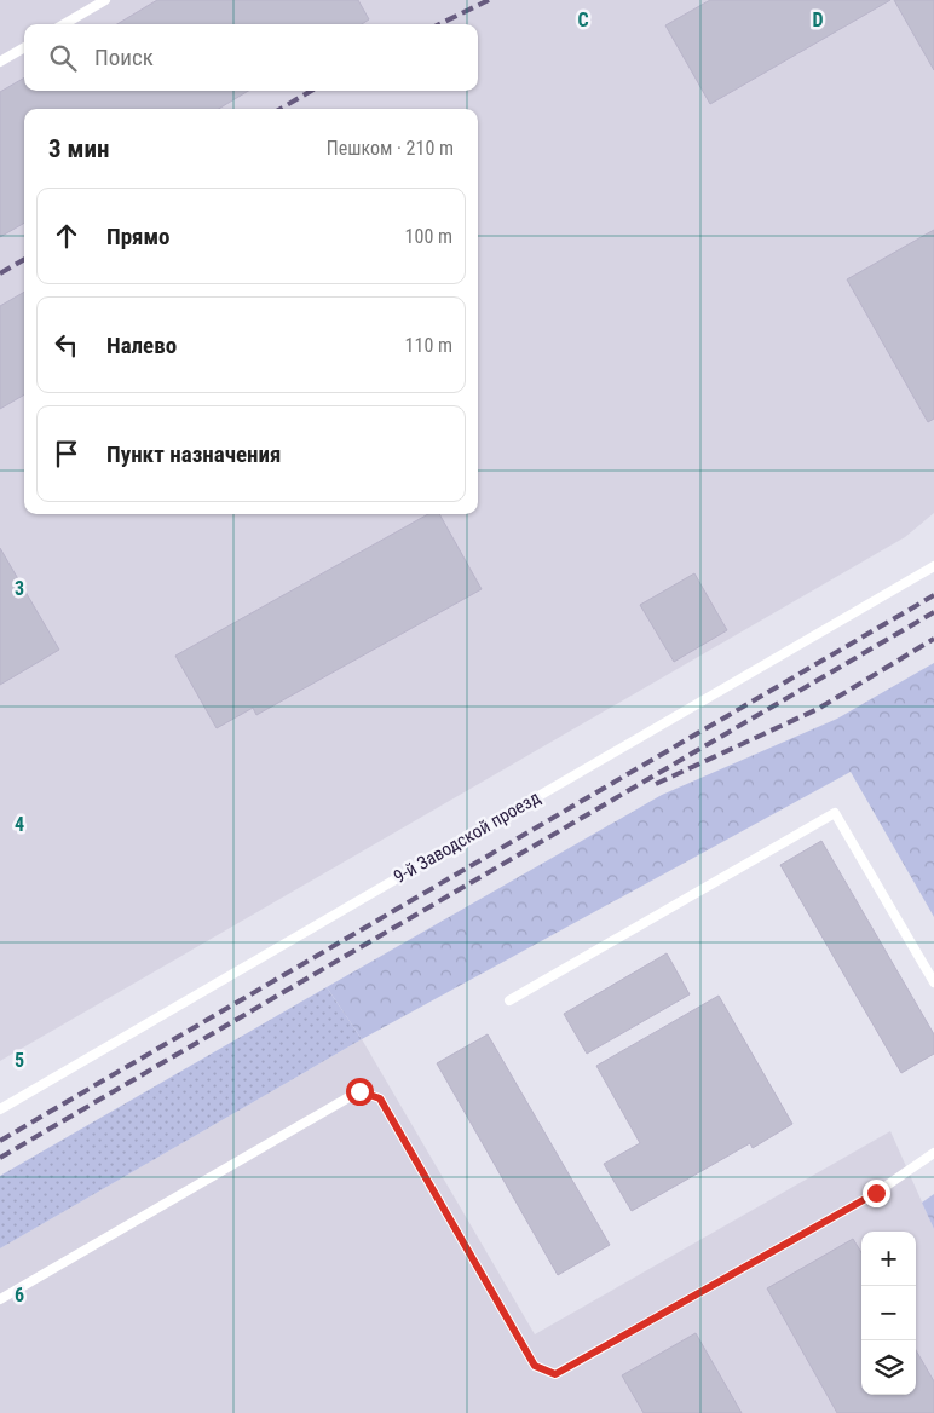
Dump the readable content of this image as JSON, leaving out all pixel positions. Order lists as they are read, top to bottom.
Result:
{
  "streets": {
    "lane": ["9-й Заводской проезд"]
  },
  "page": {
    "search": "Поиск",
    "heading": ["3 мин", "Пешком · 210 m"],
    "list": [
      ["Прямо", "100 m"],
      ["Налево", "110 m"],
      "Пункт назначения"
    ],
    "map_buttons": ["+", "−"]
  },
  "grid": {
    "columns": ["C", "D"],
    "rows": [
      "3",
      "4",
      "5",
      "6"
    ]
  }
}
